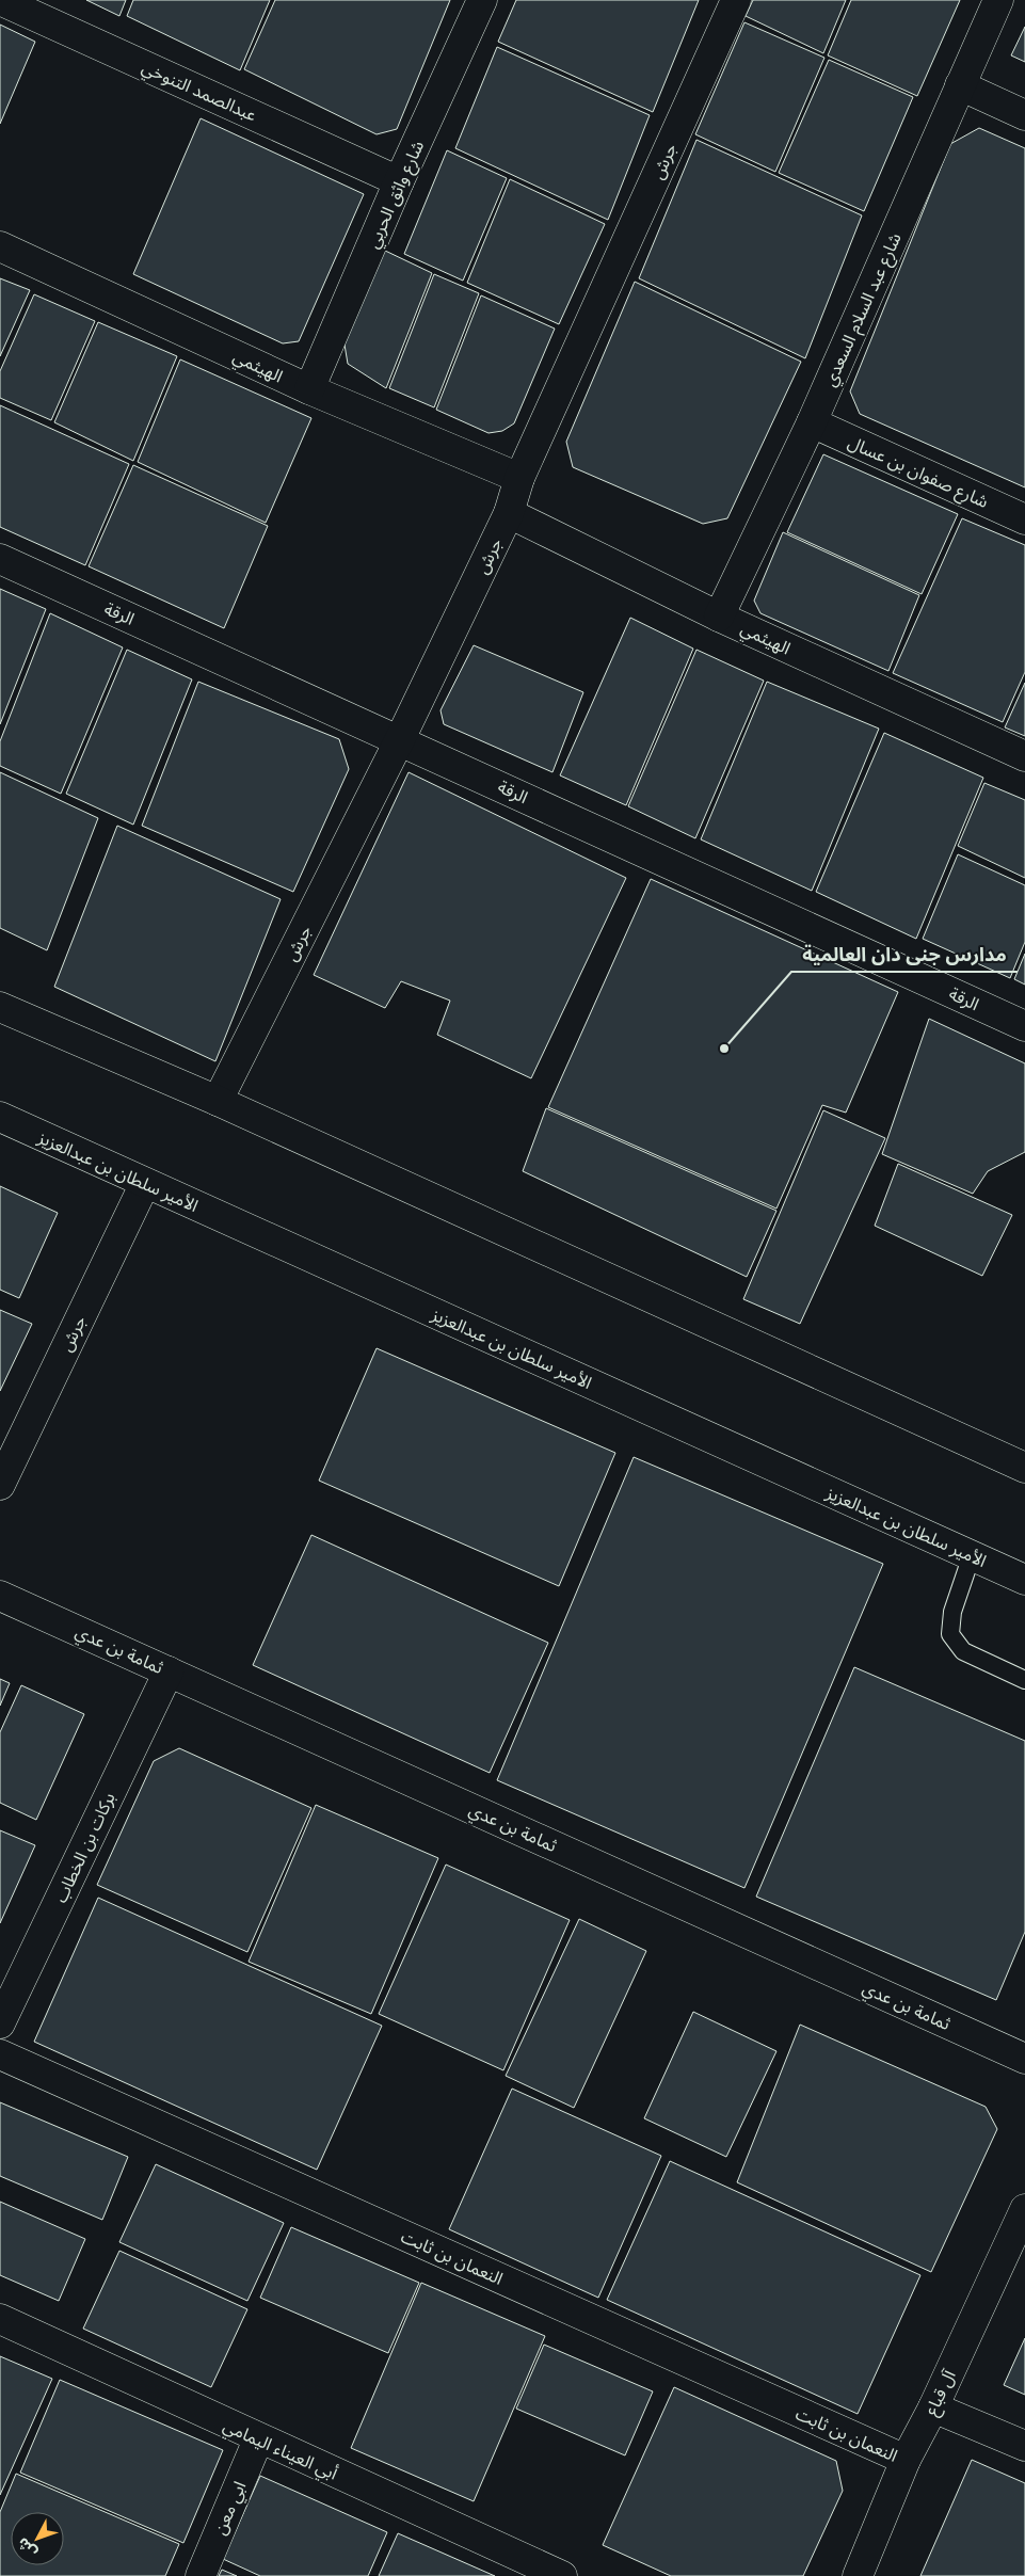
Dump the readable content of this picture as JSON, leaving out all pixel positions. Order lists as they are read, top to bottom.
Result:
{
  "streets": {
    "street": [
      "عبدالصمد التنوخي",
      "جرش",
      "شارع واثق الحربي",
      "شارع عبد السلام السعدي",
      "الهيثمي",
      "شارع صفوان بن عسال",
      "الرقة",
      "الأمير سلطان بن عبدالعزيز",
      "ثمامة بن عدي",
      "بركات بن الخطاب",
      "النعمان بن ثابت",
      "آل قباع",
      "أبي العيناء اليمامي",
      "ابي معن"
    ]
  },
  "crossings": [
    ["عبدالصمد التنوخي", "شارع واثق الحربي"],
    ["جرش", "الهيثمي"],
    ["جرش", "الرقة"],
    ["جرش", "الأمير سلطان بن عبدالعزيز"],
    ["شارع واثق الحربي", "الهيثمي"],
    ["شارع عبد السلام السعدي", "الهيثمي"],
    ["شارع عبد السلام السعدي", "شارع صفوان بن عسال"],
    ["ثمامة بن عدي", "بركات بن الخطاب"],
    ["النعمان بن ثابت", "آل قباع"],
    ["أبي العيناء اليمامي", "ابي معن"]
  ],
  "places": ["مدارس جنى دان العالمية"],
  "north": "bottom left"
}
